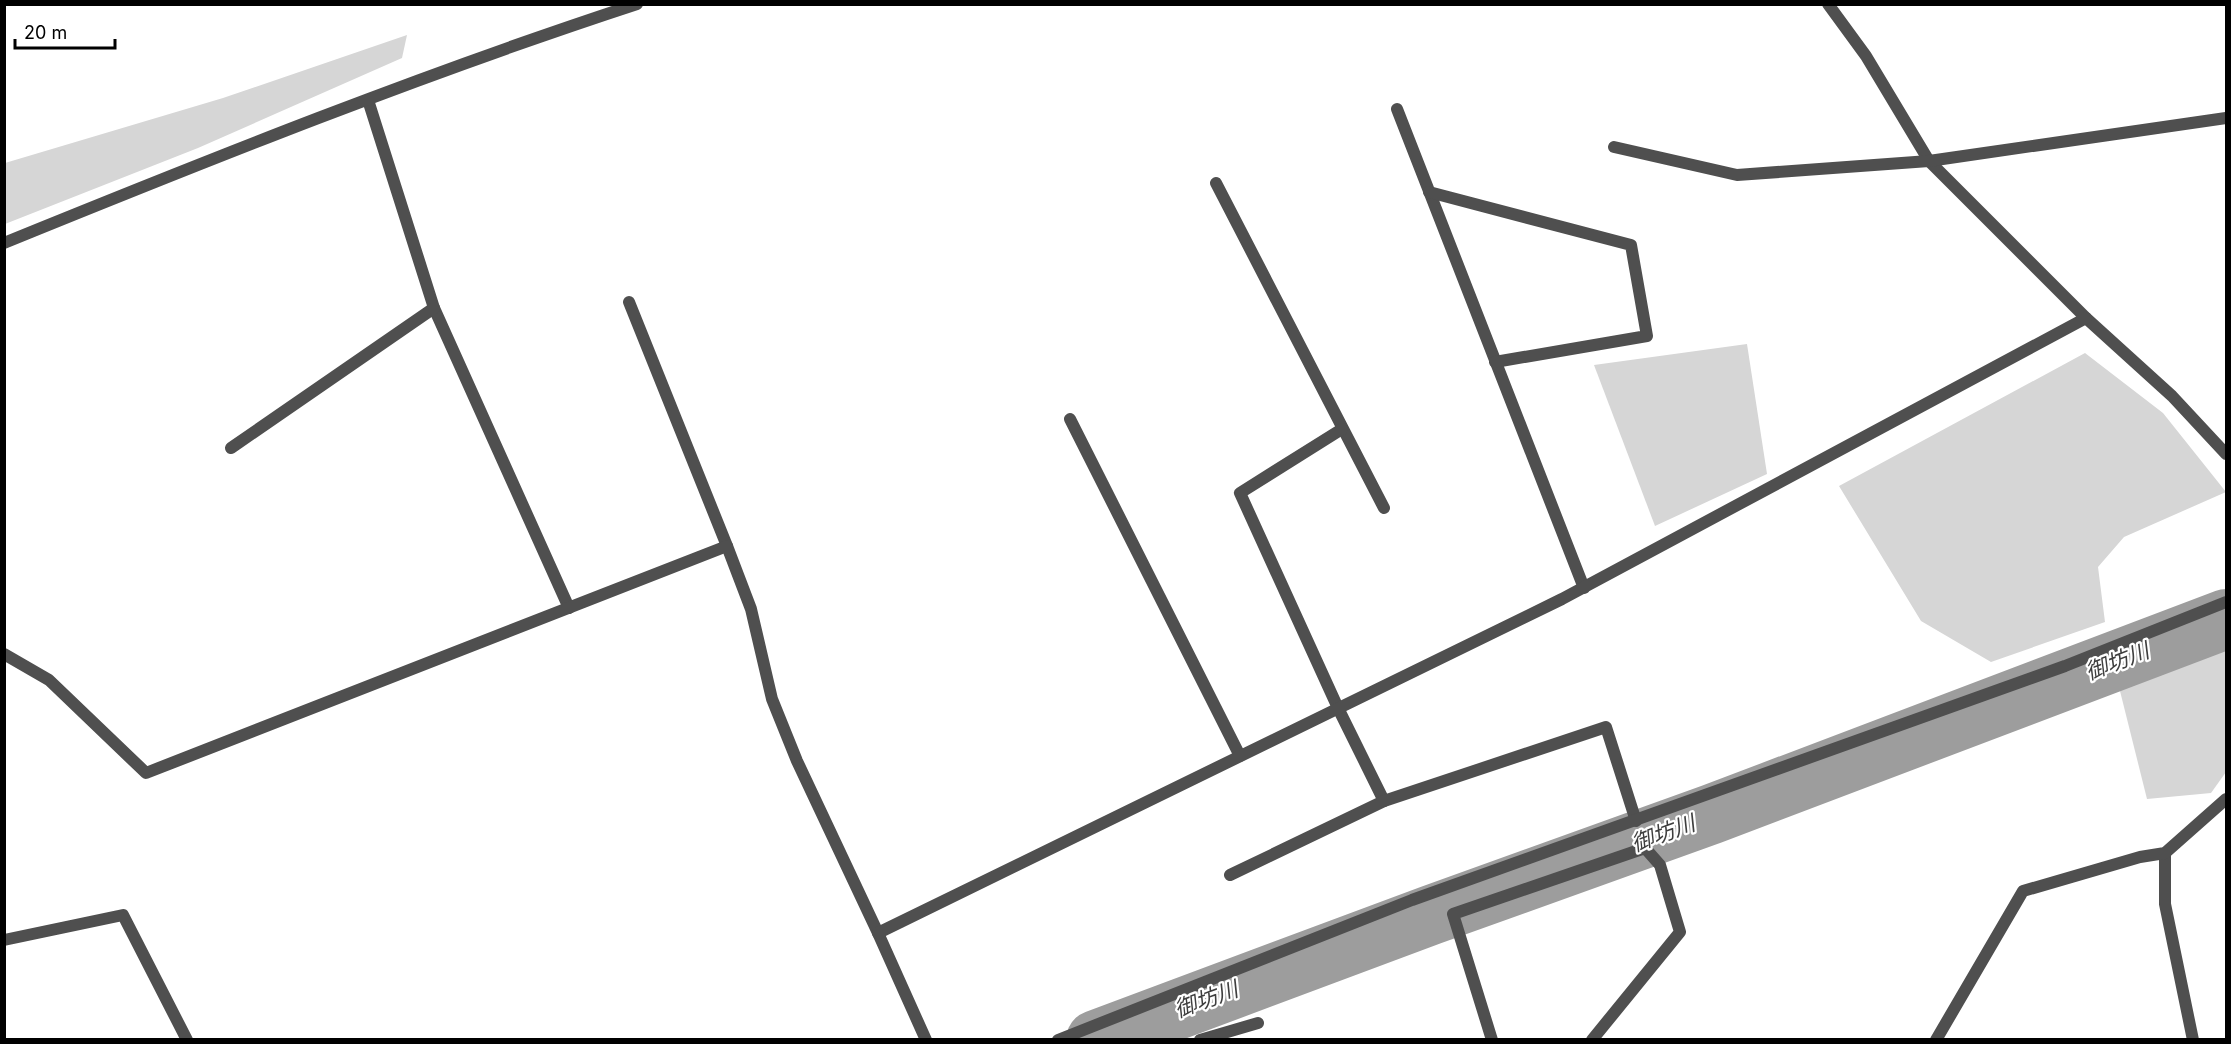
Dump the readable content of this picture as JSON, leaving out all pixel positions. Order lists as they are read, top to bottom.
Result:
{
  "water": ["御坊川"],
  "scale_bar": "20 m"
}
